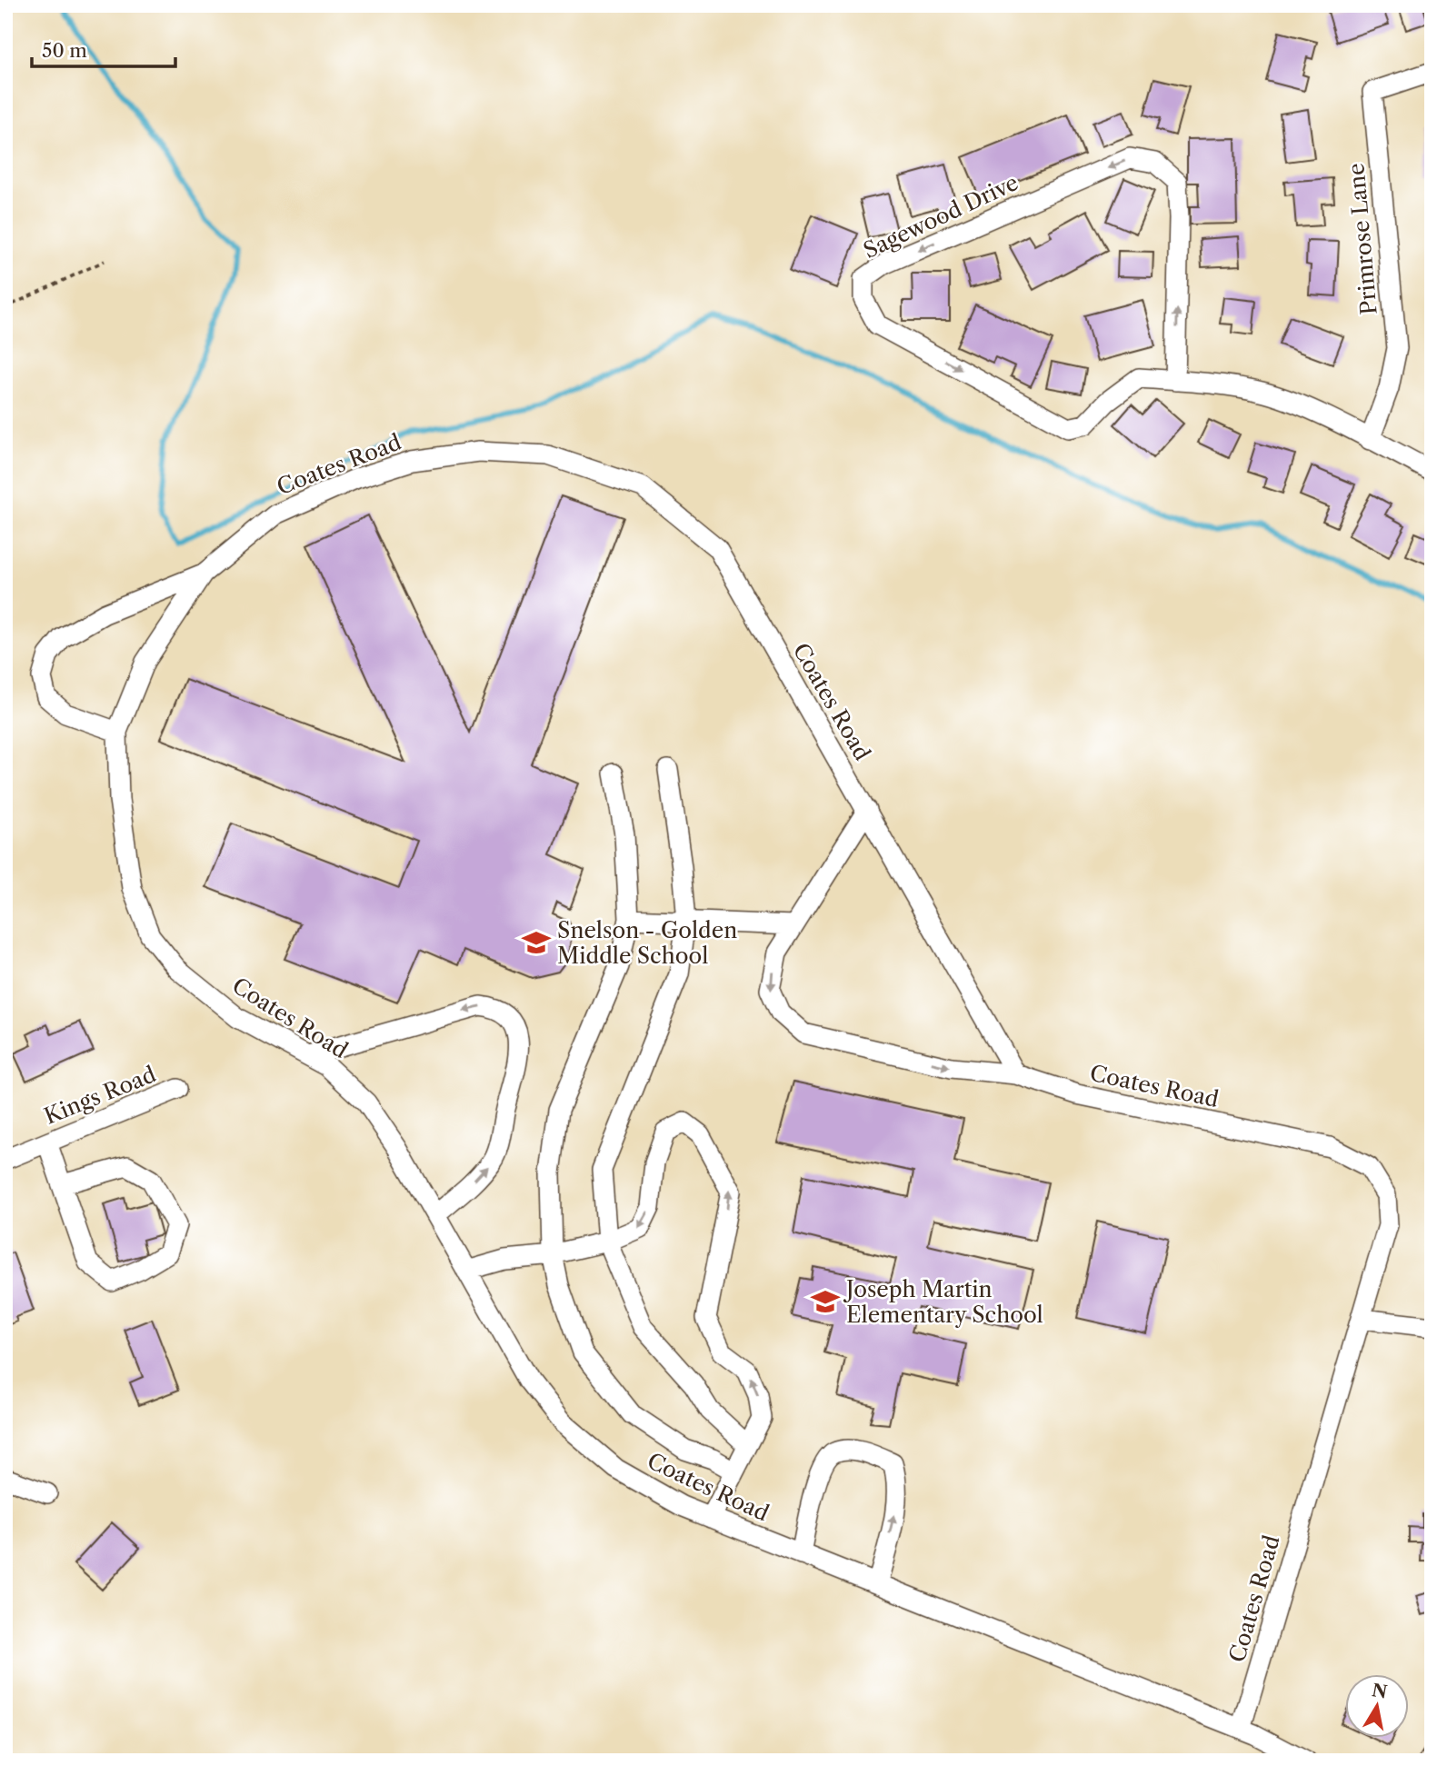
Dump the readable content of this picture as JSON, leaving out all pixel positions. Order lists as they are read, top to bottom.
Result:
{
  "streets": {
    "street": [
      "Sagewood Drive",
      "Primrose Lane",
      "Coates Road",
      "Kings Road"
    ]
  },
  "crossings": [
    ["Sagewood Drive", "Primrose Lane"]
  ],
  "places": {
    "school or university": ["Snelson - Golden Middle School", "Joseph Martin Elementary School"]
  },
  "scale_bar": "50 m",
  "north": "top"
}
